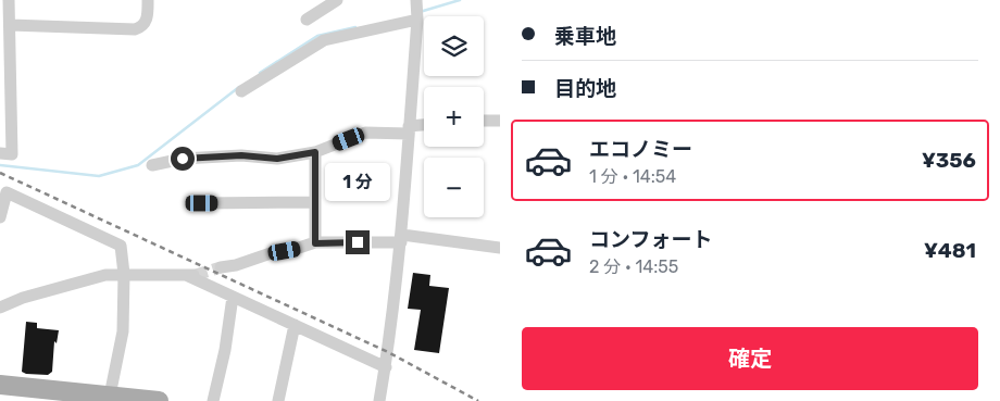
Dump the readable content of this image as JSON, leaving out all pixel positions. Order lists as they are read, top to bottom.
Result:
{
  "page": {
    "banner": ["乗車地", "目的地"],
    "map_buttons": ["+", "−"],
    "list": [
      {
        "name": "エコノミー",
        "note": "1 分 · 14:54",
        "value": "¥356"
      },
      {
        "name": "コンフォート",
        "note": "2 分 · 14:55",
        "value": "¥481"
      }
    ],
    "bubble": "1 分",
    "buttons": "確定"
  }
}
